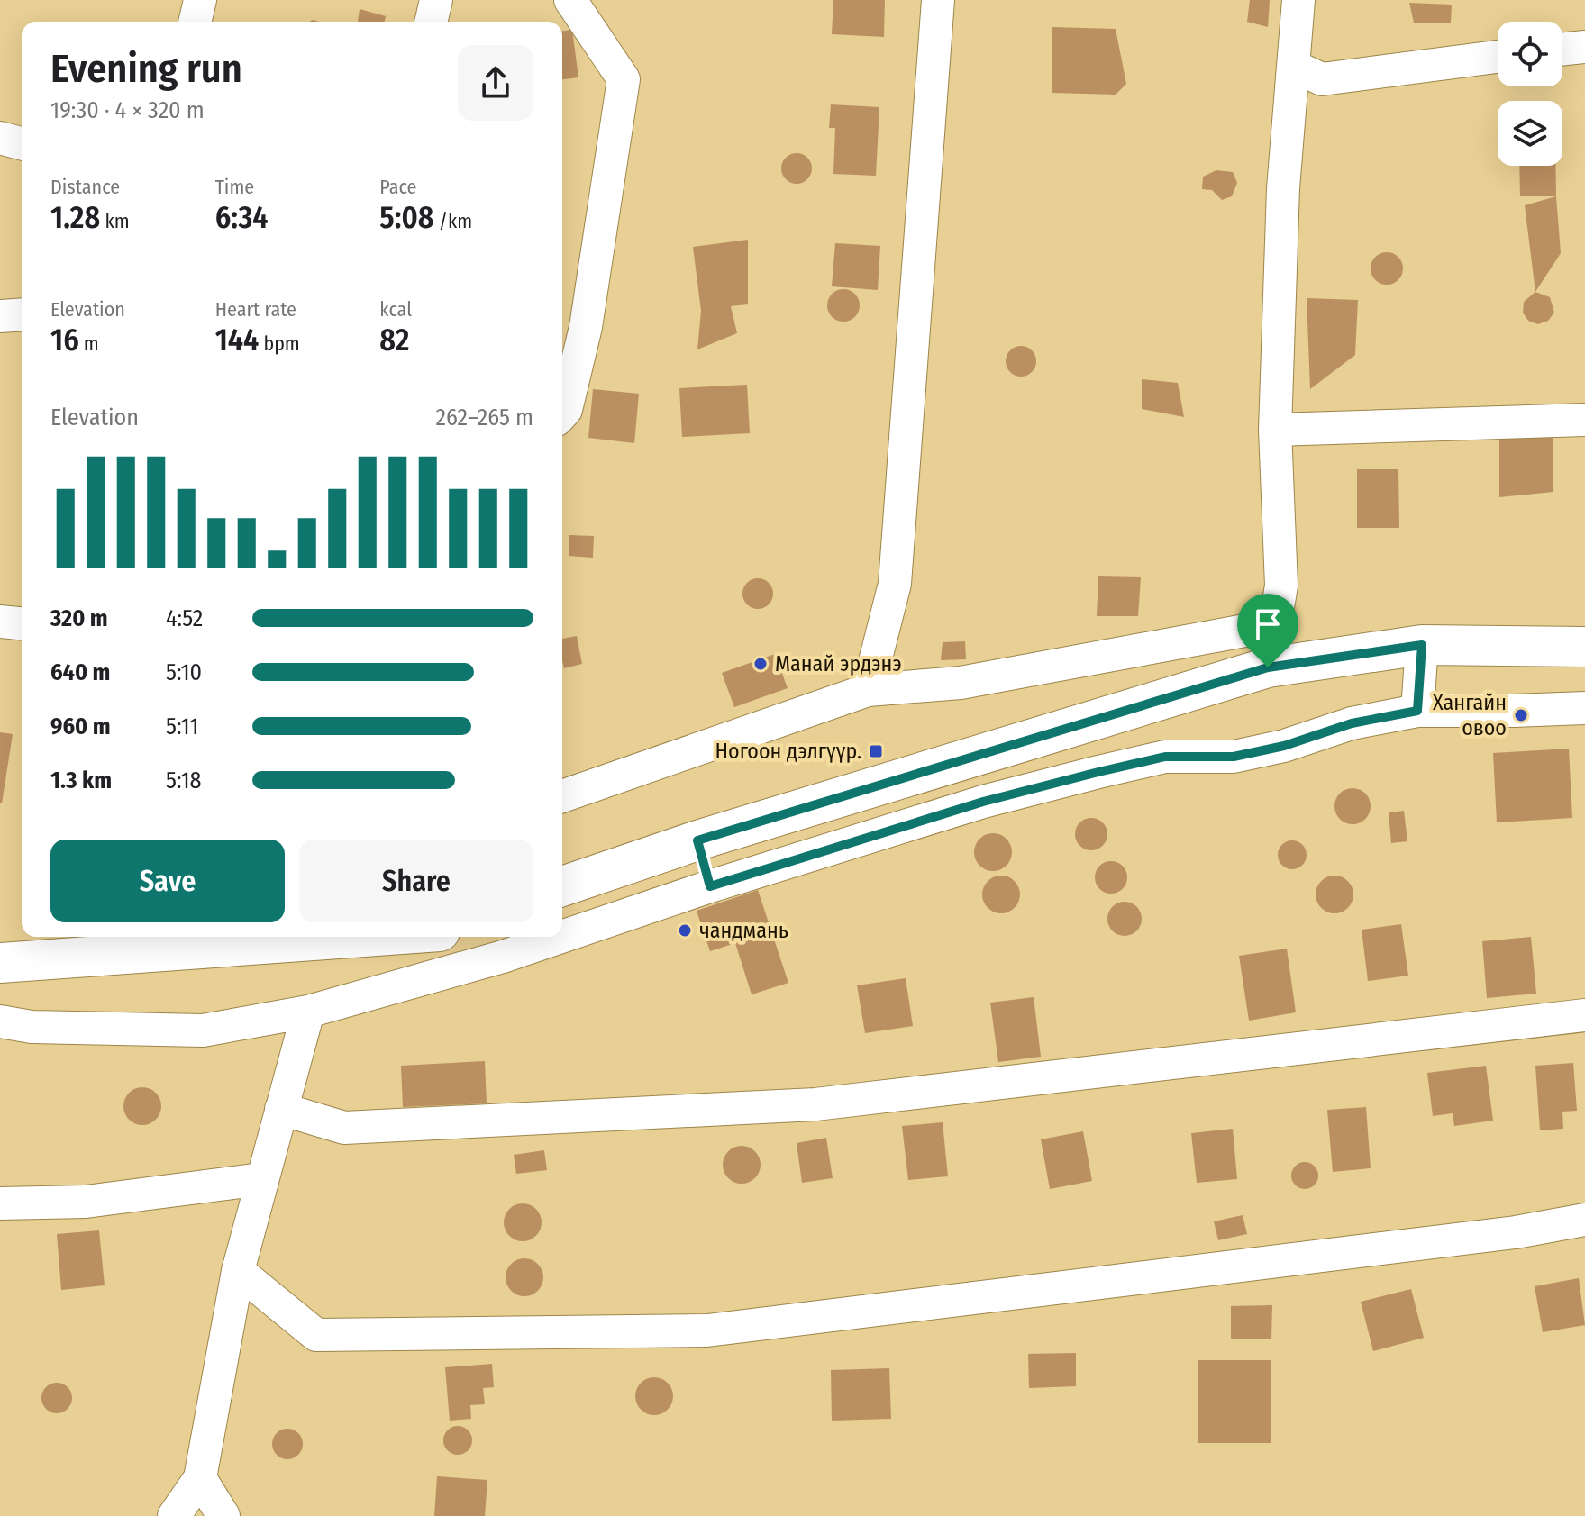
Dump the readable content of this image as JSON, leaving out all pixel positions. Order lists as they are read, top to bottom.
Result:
{
  "places": {
    "other": ["Манай эрдэнэ", "Хангайн овоо", "чандмань"],
    "transit": ["Ногоон дэлгүүр."]
  },
  "page": {
    "heading": ["Evening run", "19:30 · 4 × 320 m"],
    "stats": [
      ["Distance", "1.28 km"],
      ["Time", "6:34"],
      ["Pace", "5:08 /km"],
      ["Elevation", "16 m"],
      ["Heart rate", "144 bpm"],
      ["kcal", "82"]
    ],
    "chart": ["Elevation", "262–265 m"],
    "list": [
      {
        "name": "320 m",
        "note": "4:52"
      },
      {
        "name": "640 m",
        "note": "5:10"
      },
      {
        "name": "960 m",
        "note": "5:11"
      },
      {
        "name": "1.3 km",
        "note": "5:18"
      }
    ],
    "buttons": ["Save", "Share"]
  }
}
